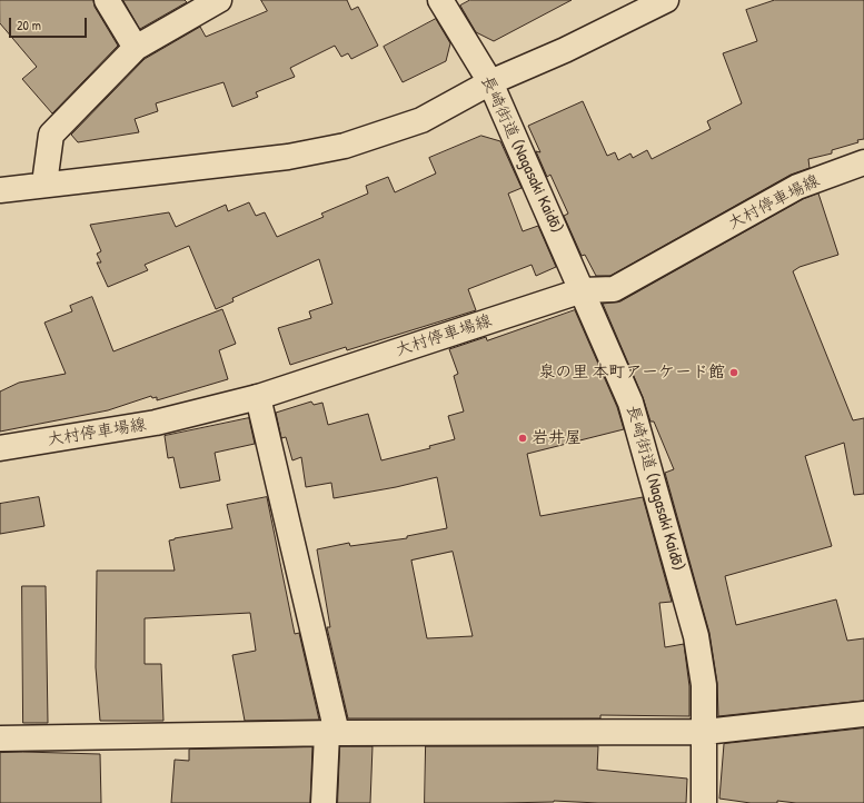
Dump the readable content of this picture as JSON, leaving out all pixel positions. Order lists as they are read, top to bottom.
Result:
{
  "streets": {
    "street": ["長崎街道 (Nagasaki Kaidō)", "大村停車場線"]
  },
  "crossings": [
    ["長崎街道 (Nagasaki Kaidō)", "大村停車場線"]
  ],
  "places": ["泉の里 本町アーケード館", "岩井屋"],
  "scale_bar": "20 m"
}
